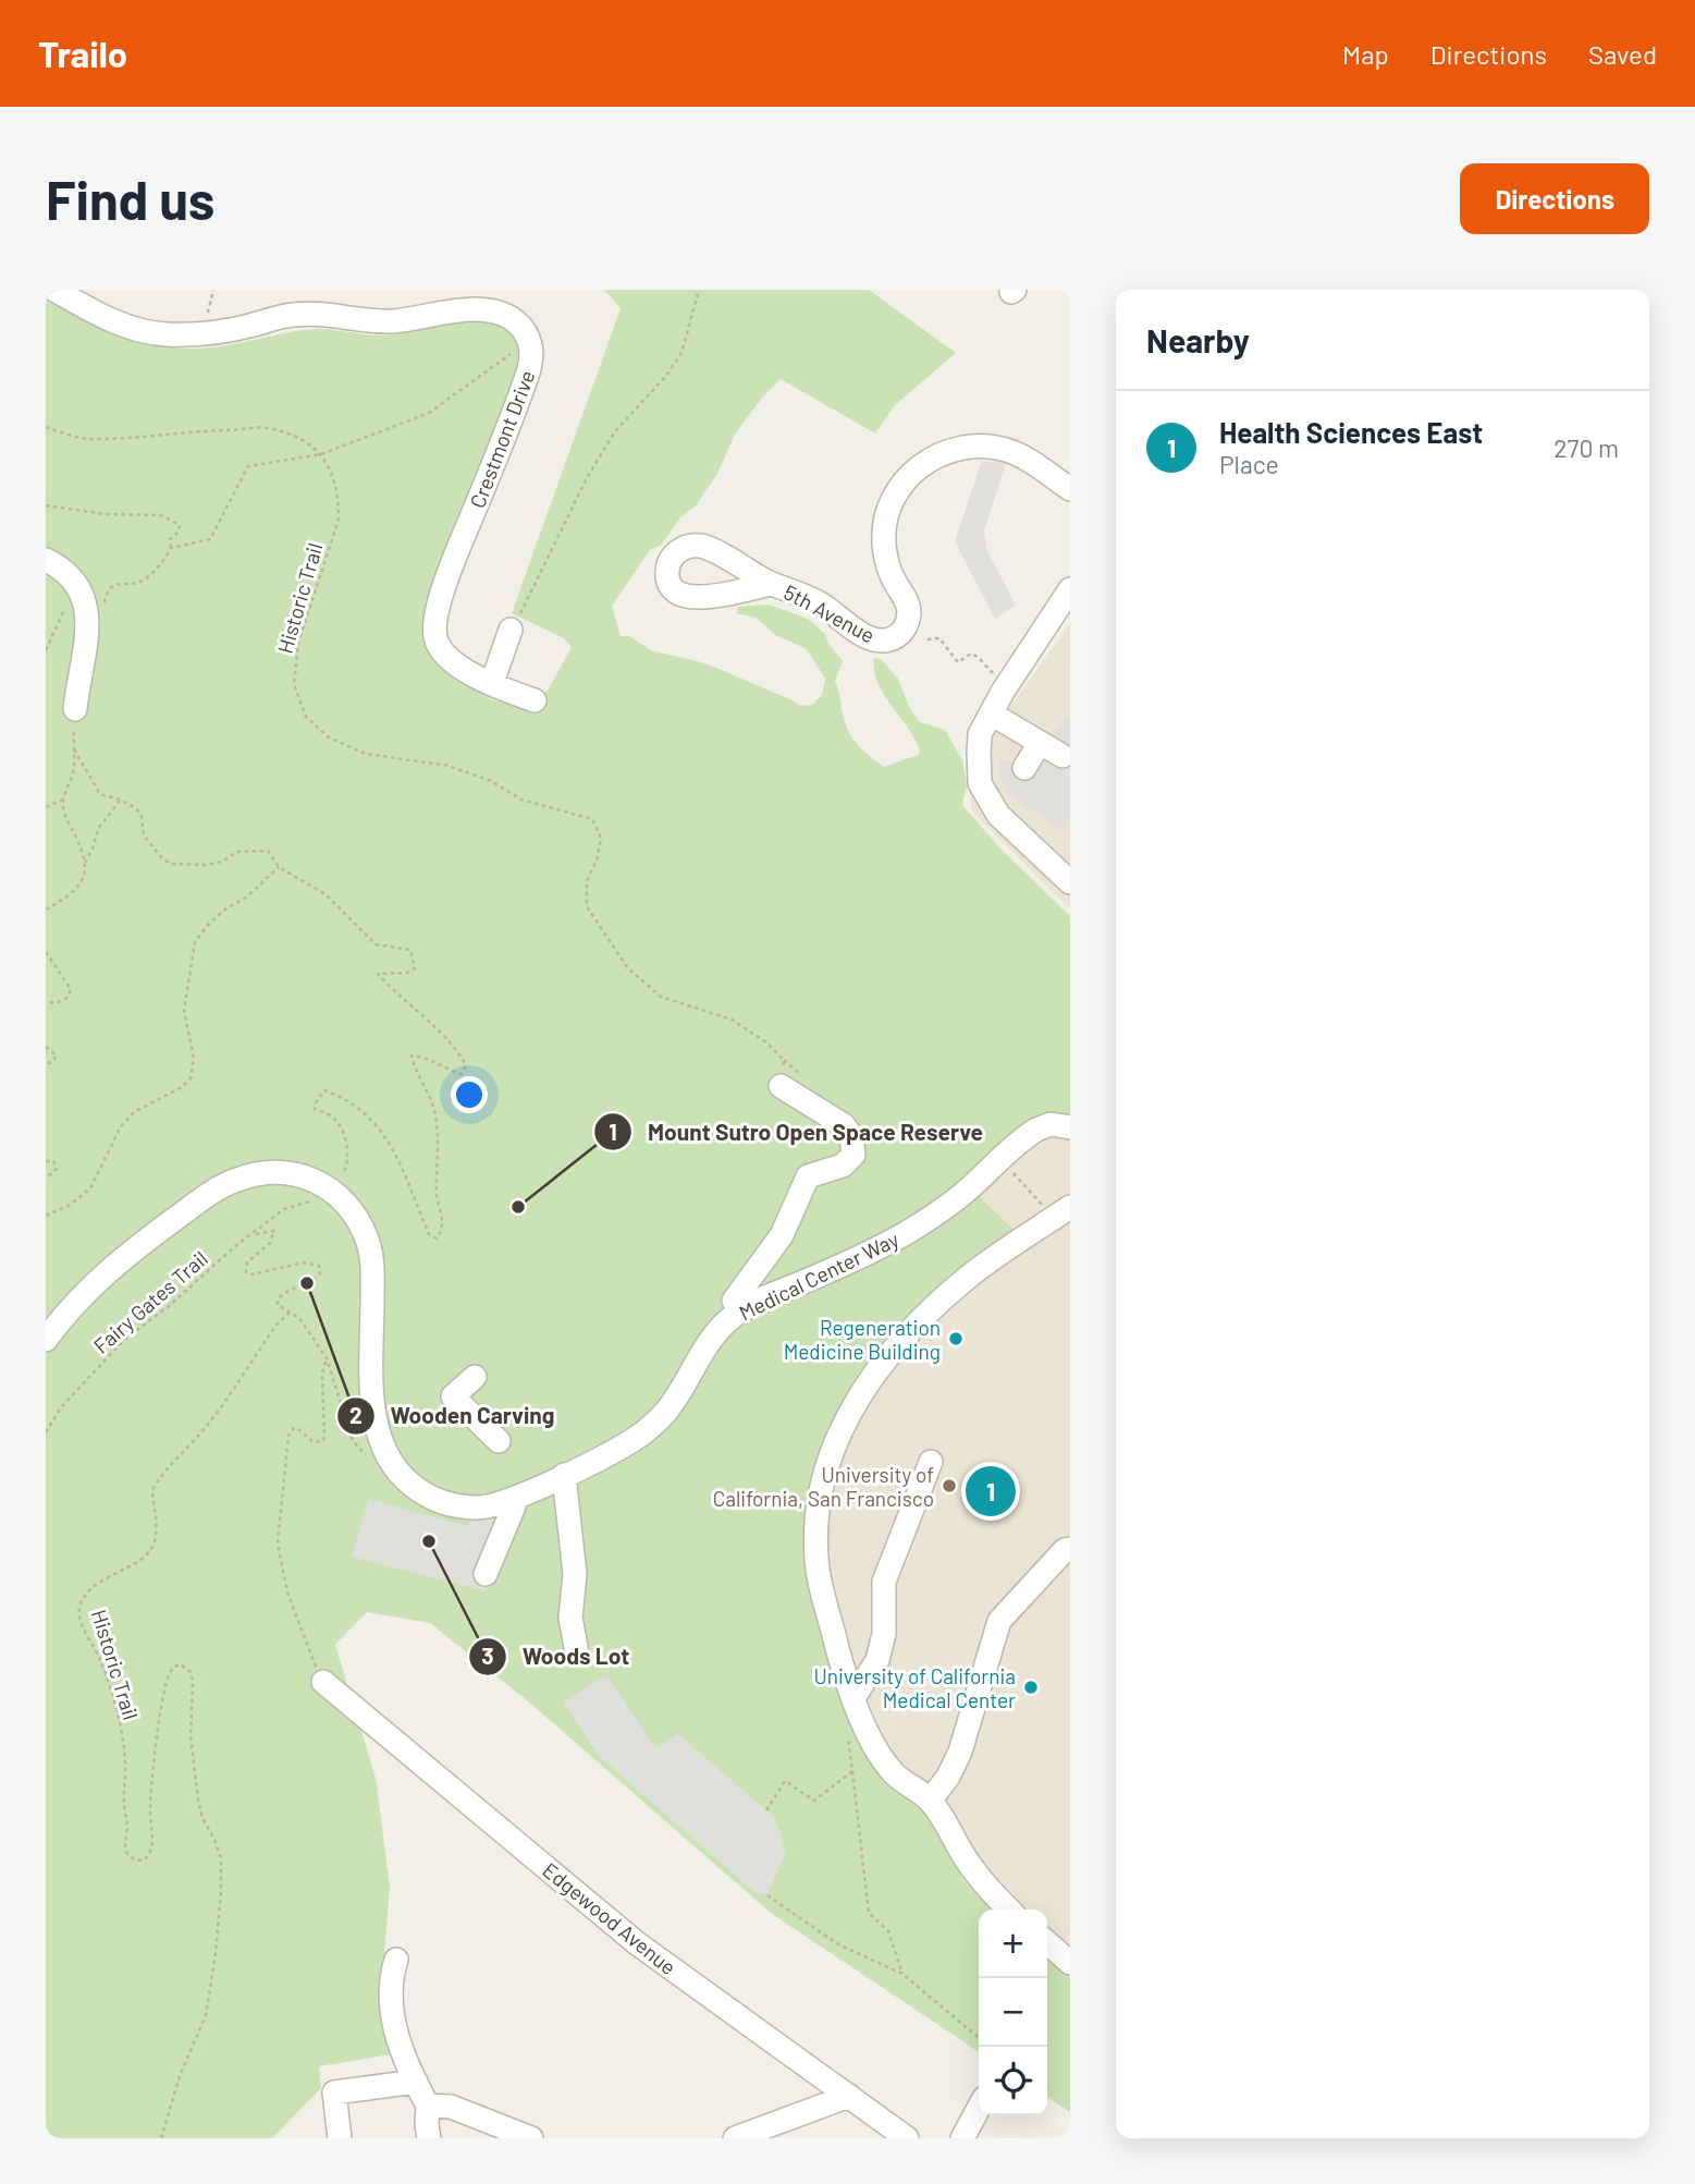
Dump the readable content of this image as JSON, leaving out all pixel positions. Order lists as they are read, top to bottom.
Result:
{
  "streets": {
    "street": [
      "Crestmont Drive",
      "5th Avenue",
      "Medical Center Way",
      "Edgewood Avenue"
    ],
    "path": ["Historic Trail", "Fairy Gates Trail"]
  },
  "crossings": [
    ["Medical Center Way", "Fairy Gates Trail"]
  ],
  "places": [
    "Mount Sutro Open Space Reserve",
    "Wooden Carving",
    "Regeneration Medicine Building",
    "University of California, San Francisco",
    "Woods Lot",
    "University of California Medical Center"
  ],
  "page": {
    "header": "Trailo",
    "nav": ["Map", "Directions", "Saved"],
    "buttons": "Directions",
    "title": "Find us",
    "heading": "Nearby",
    "list": [
      {
        "mark": "1",
        "name": "Health Sciences East",
        "note": "Place",
        "value": "270 m"
      }
    ],
    "pins": "1",
    "map_buttons": ["+", "−"]
  }
}
